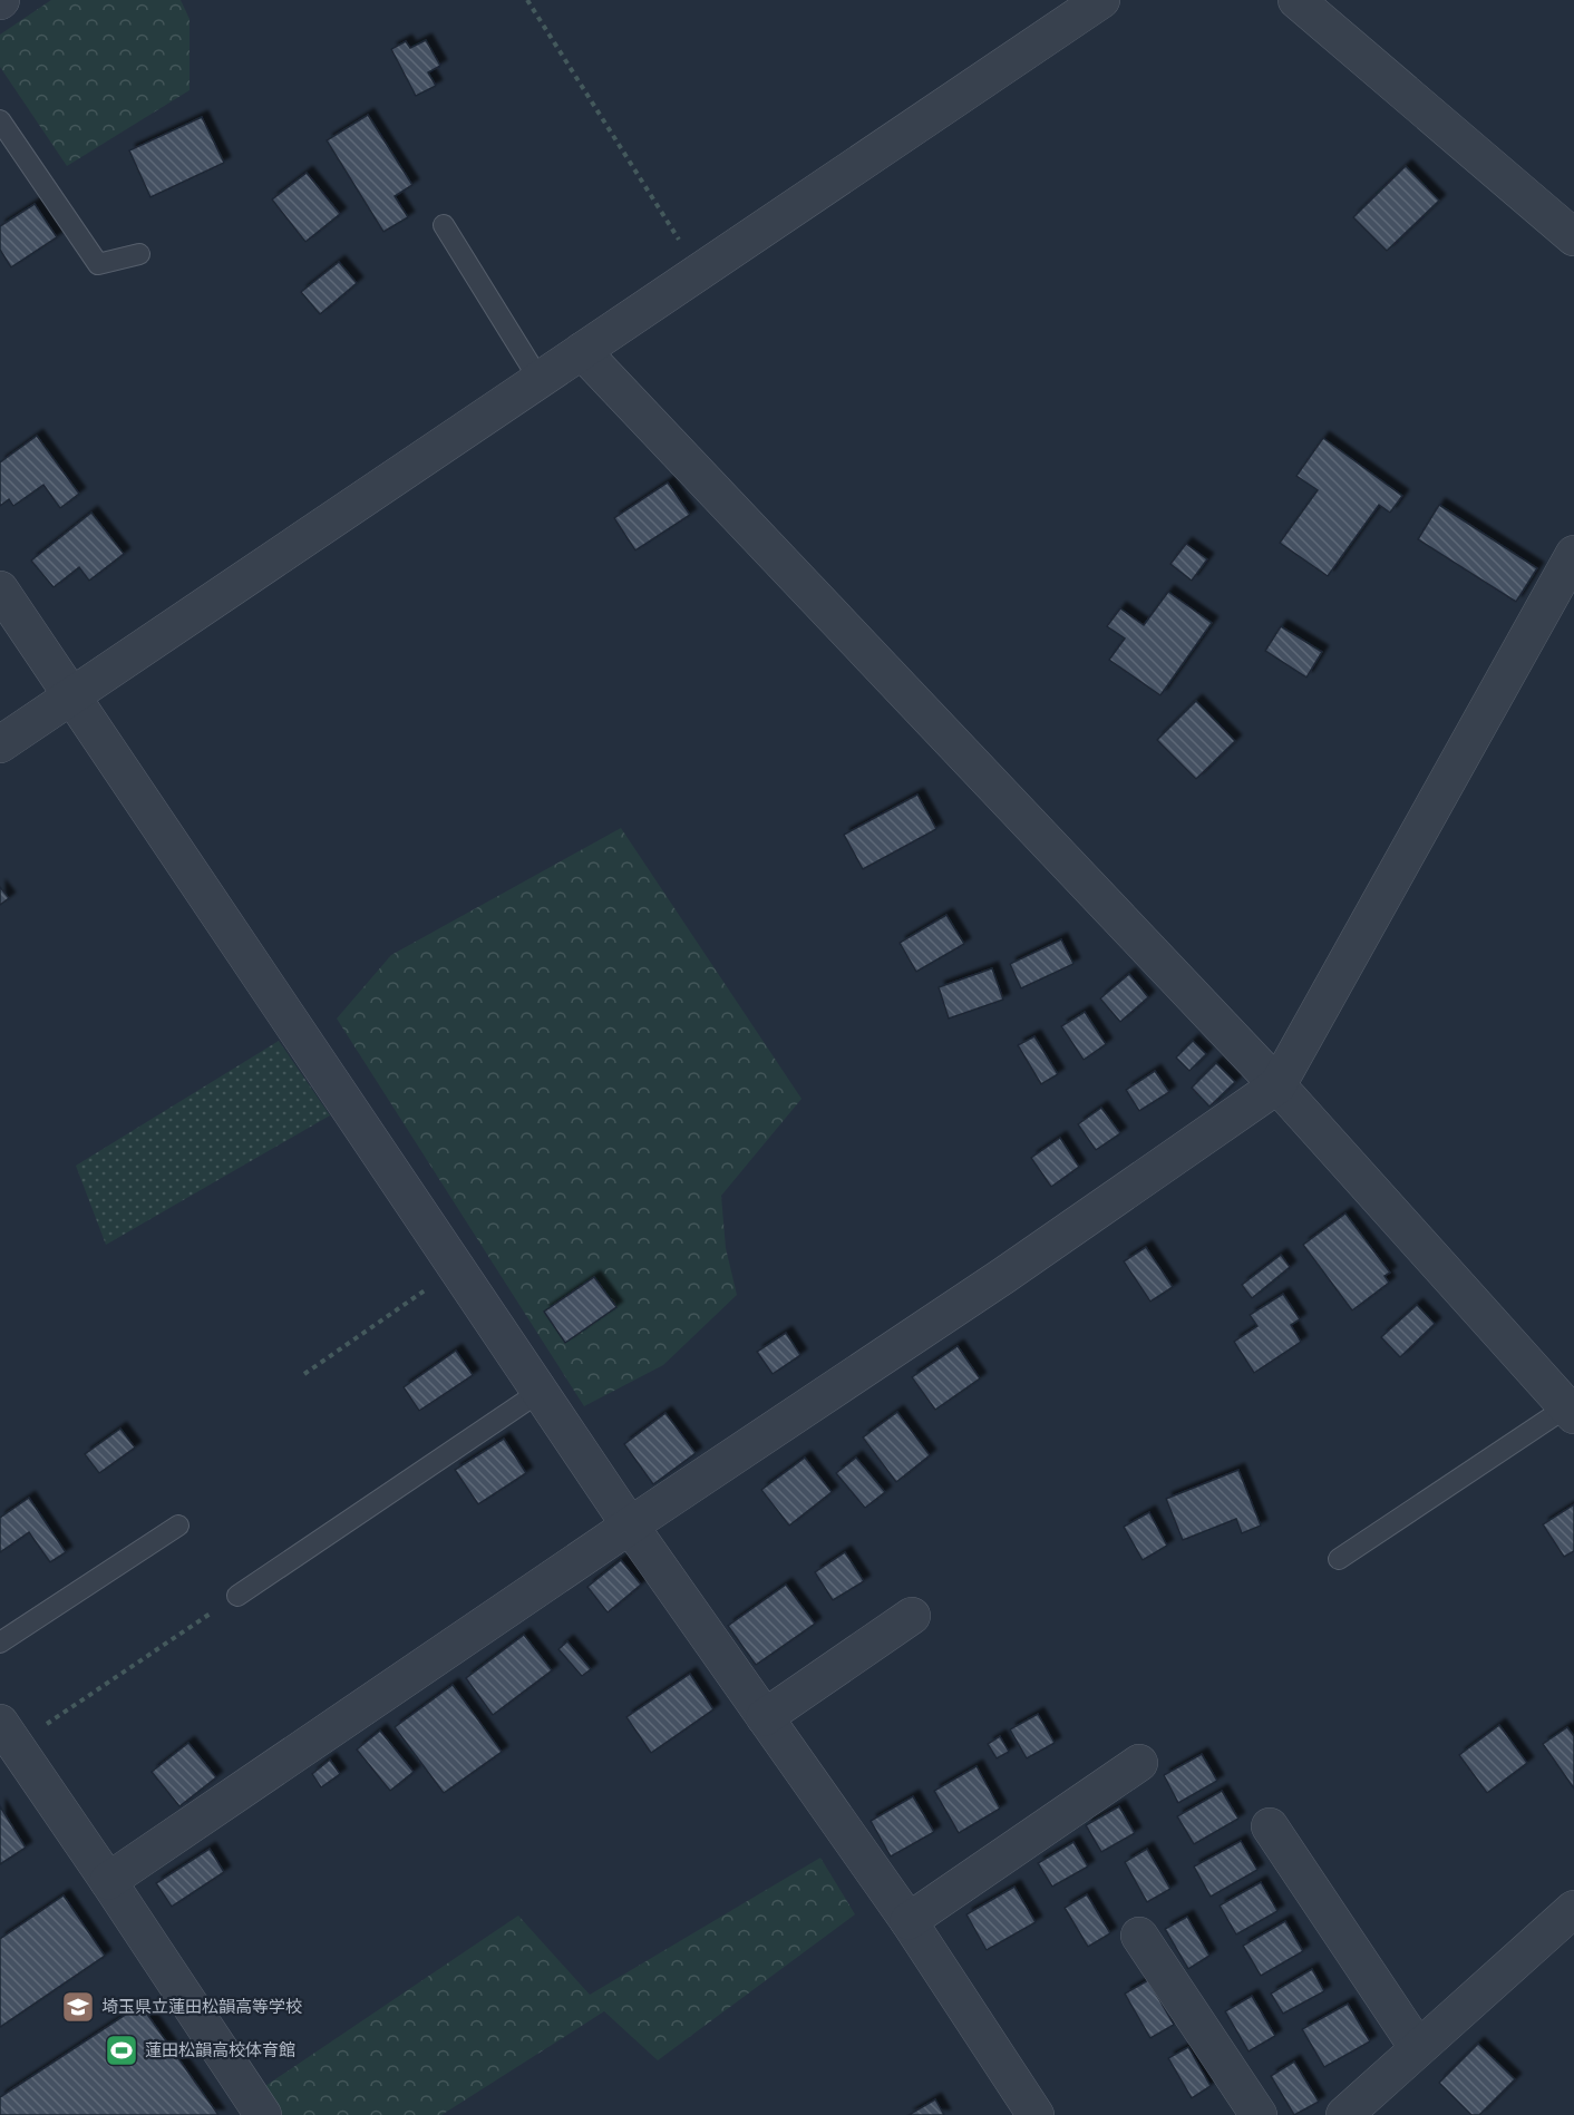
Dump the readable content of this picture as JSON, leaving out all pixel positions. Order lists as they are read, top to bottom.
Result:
{
  "places": {
    "school or university": ["埼玉県立蓮田松韻高等学校"],
    "sports": ["蓮田松韻高校体育館"]
  }
}
